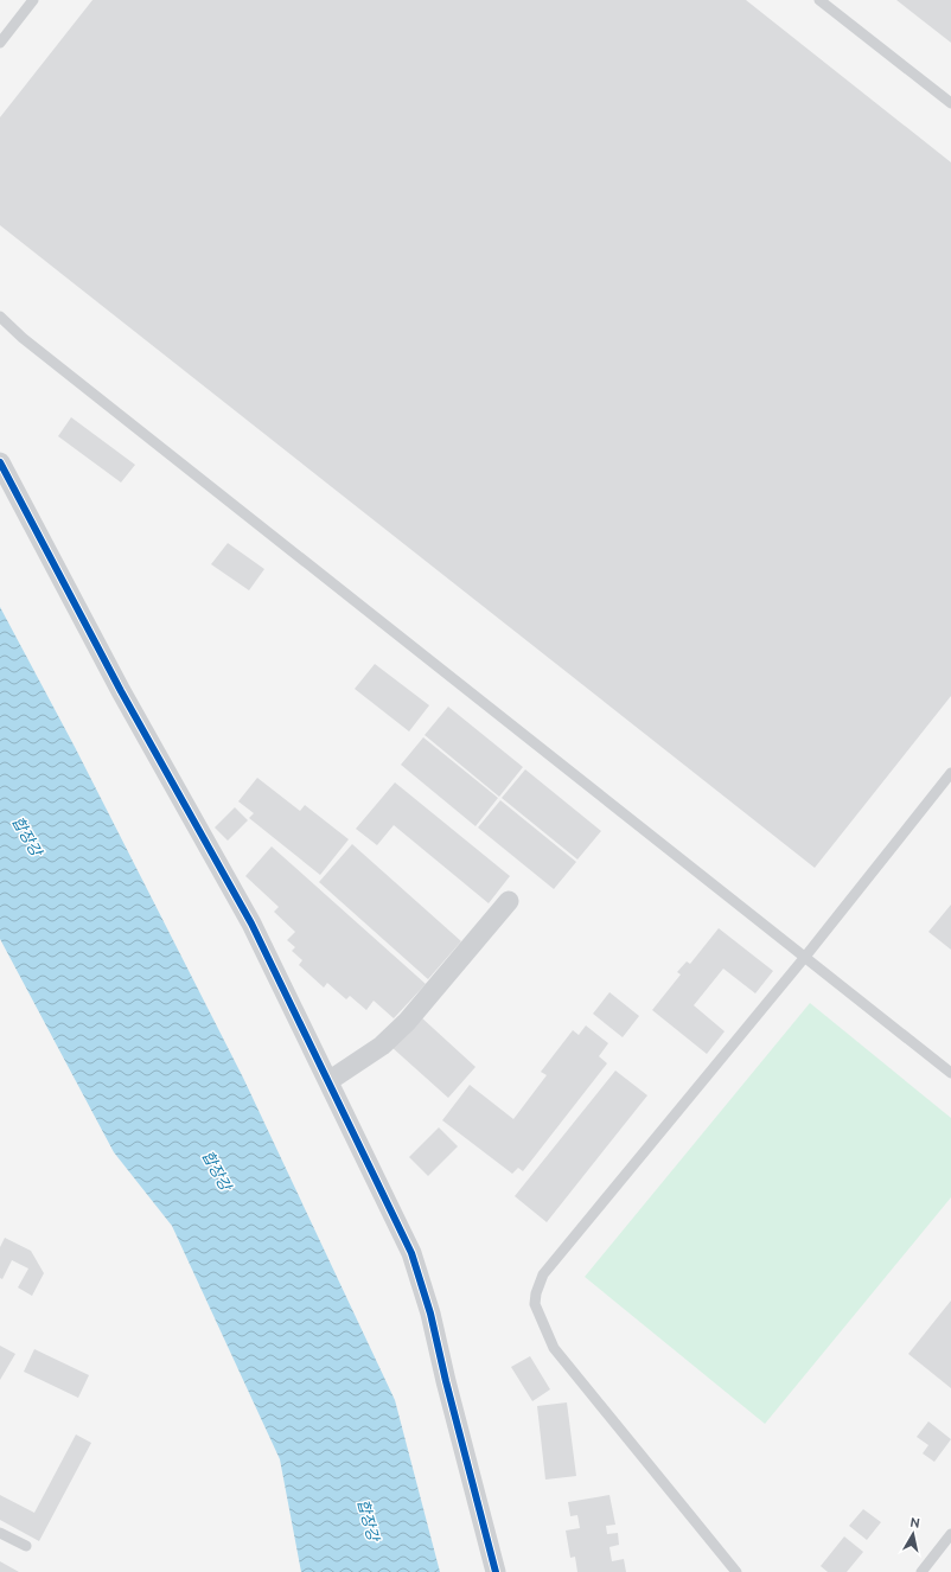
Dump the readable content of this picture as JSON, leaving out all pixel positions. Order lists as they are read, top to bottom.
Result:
{
  "water": ["합장강"],
  "north": "top"
}
